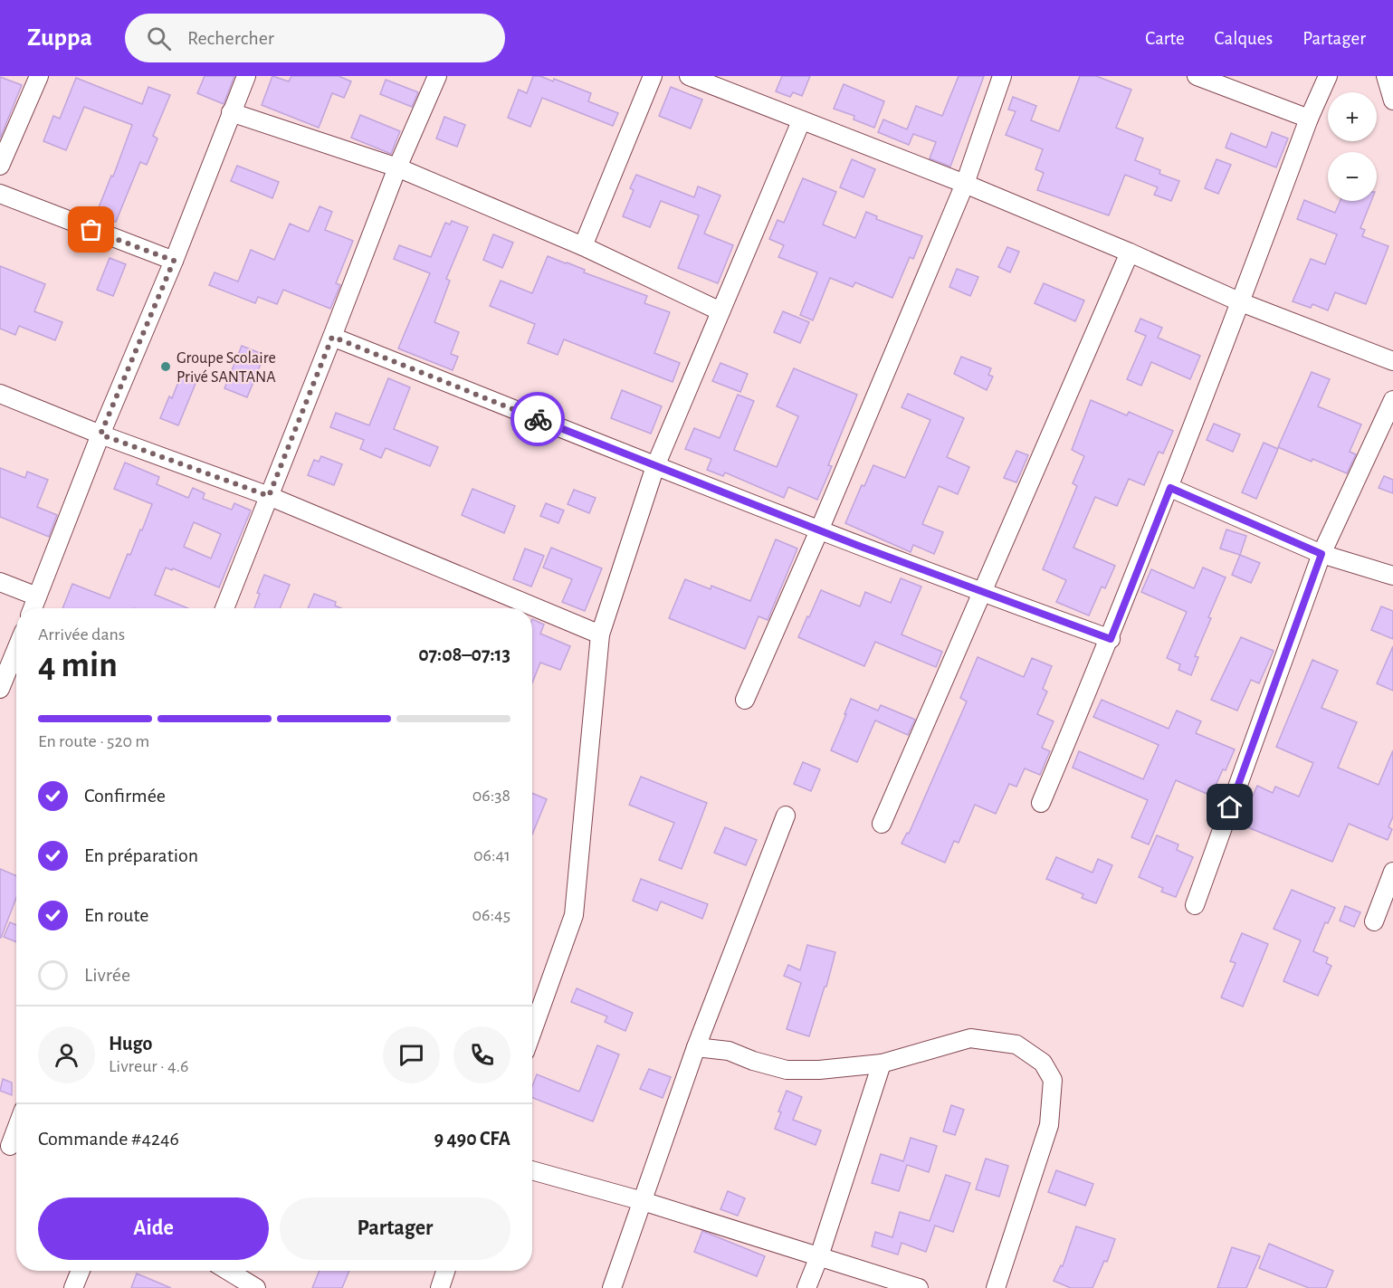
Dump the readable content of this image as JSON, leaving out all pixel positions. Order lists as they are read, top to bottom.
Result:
{
  "places": ["Groupe Scolaire Privé SANTANA"],
  "page": {
    "header": "Zuppa",
    "search": "Rechercher",
    "nav": ["Carte", "Calques", "Partager"],
    "map_buttons": ["+", "−"],
    "heading": ["4 min", "Arrivée dans", "07:08–07:13"],
    "panel": [
      "Hugo",
      "Livreur · 4.6",
      "Commande #4246",
      "9 490 CFA"
    ],
    "bar": "En route · 520 m",
    "list": [
      ["Confirmée", "06:38"],
      ["En préparation", "06:41"],
      ["En route", "06:45"],
      "Livrée"
    ],
    "buttons": ["Aide", "Partager"]
  }
}
